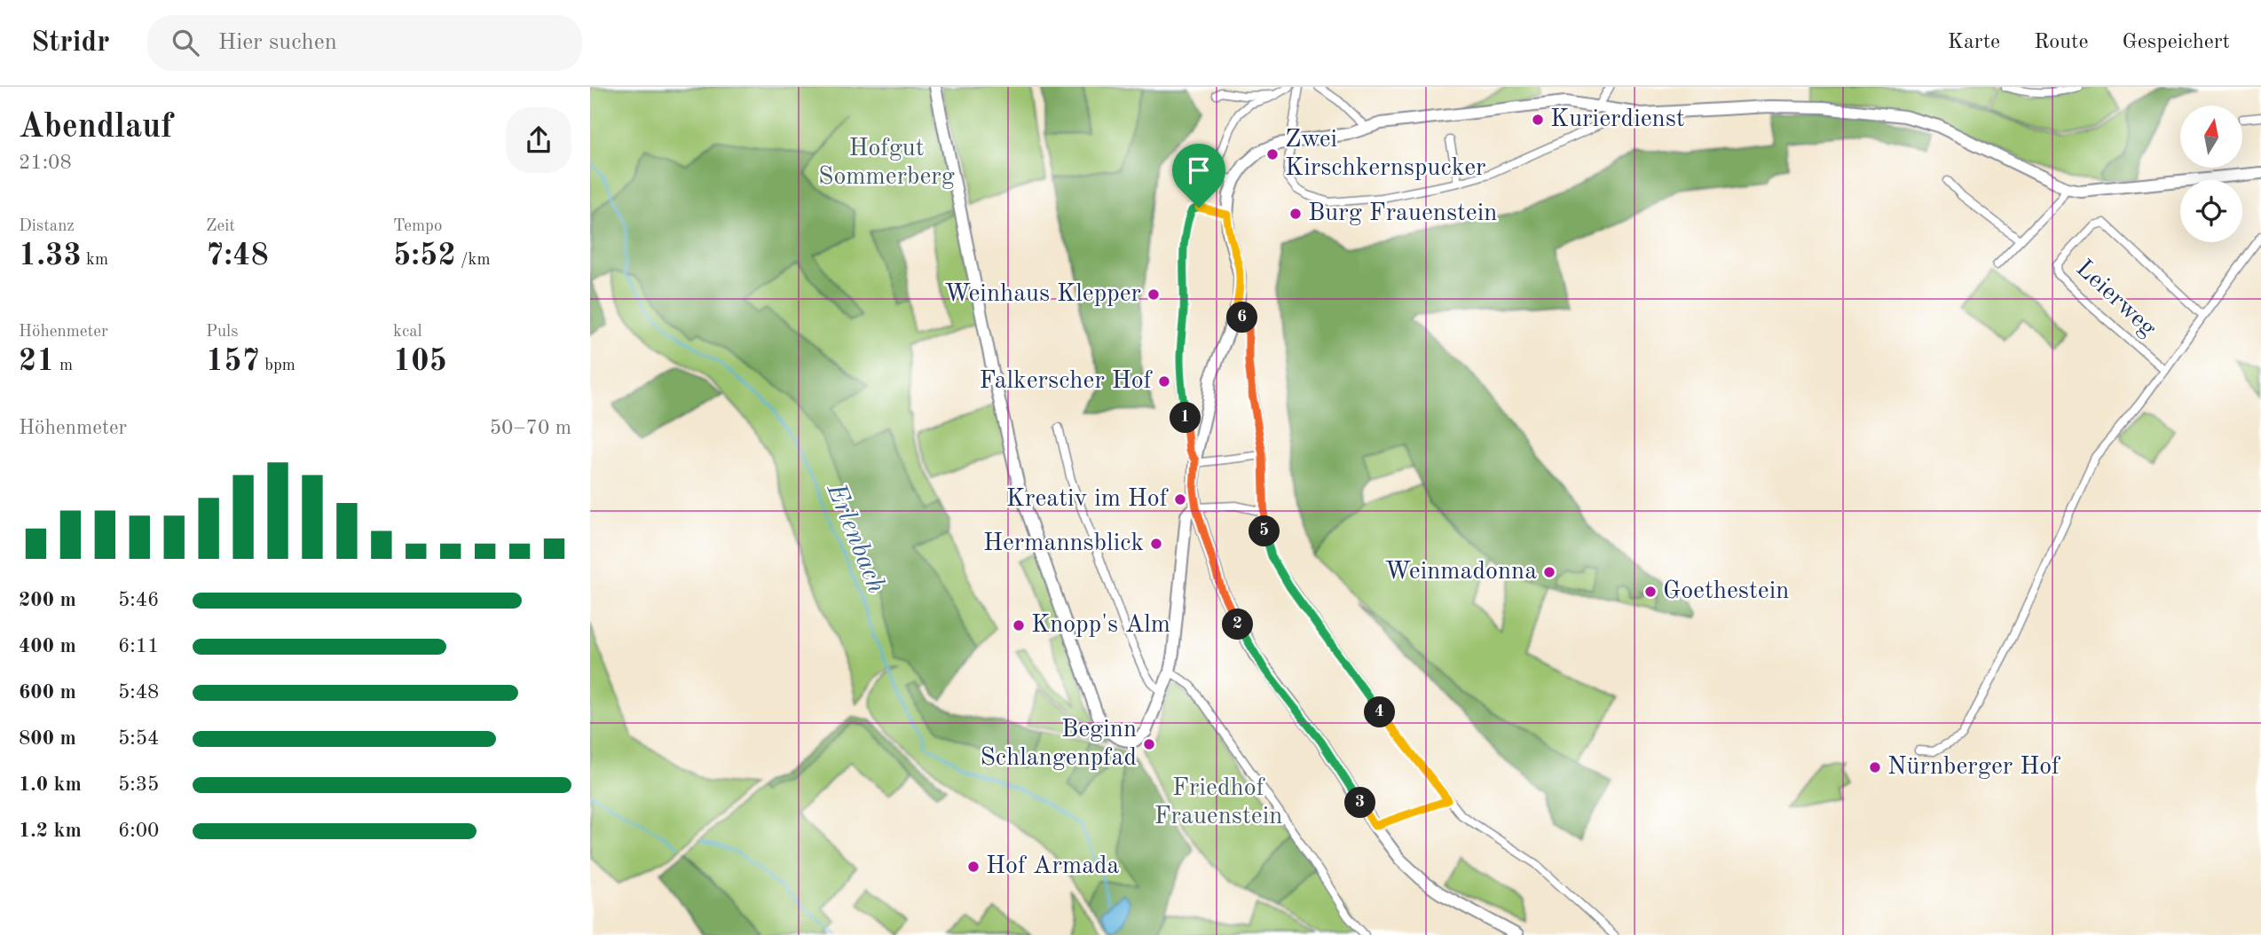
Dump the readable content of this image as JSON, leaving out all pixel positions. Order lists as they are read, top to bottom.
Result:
{
  "streets": {
    "street": ["Leierweg"]
  },
  "water": ["Erlenbach"],
  "parks": ["Hofgut Sommerberg", "Friedhof Frauenstein"],
  "places": [
    "Kurierdienst",
    "Zwei Kirschkernspucker",
    "Burg Frauenstein",
    "Weinhaus Klepper",
    "Falkerscher Hof",
    "Kreativ im Hof",
    "Hermannsblick",
    "Weinmadonna",
    "Goethestein",
    "Knopp's Alm",
    "Beginn Schlangenpfad",
    "Nürnberger Hof",
    "Hof Armada"
  ],
  "north": "top",
  "page": {
    "header": "Stridr",
    "search": "Hier suchen",
    "nav": ["Karte", "Route", "Gespeichert"],
    "heading": ["Abendlauf", "21:08"],
    "stats": [
      ["Distanz", "1.33 km"],
      ["Zeit", "7:48"],
      ["Tempo", "5:52 /km"],
      ["Höhenmeter", "21 m"],
      ["Puls", "157 bpm"],
      ["kcal", "105"]
    ],
    "pins": [
      "6",
      "1",
      "5",
      "2",
      "4",
      "3"
    ],
    "chart": ["Höhenmeter", "50–70 m"],
    "list": [
      {
        "name": "200 m",
        "note": "5:46"
      },
      {
        "name": "400 m",
        "note": "6:11"
      },
      {
        "name": "600 m",
        "note": "5:48"
      },
      {
        "name": "800 m",
        "note": "5:54"
      },
      {
        "name": "1.0 km",
        "note": "5:35"
      },
      {
        "name": "1.2 km",
        "note": "6:00"
      }
    ]
  }
}
